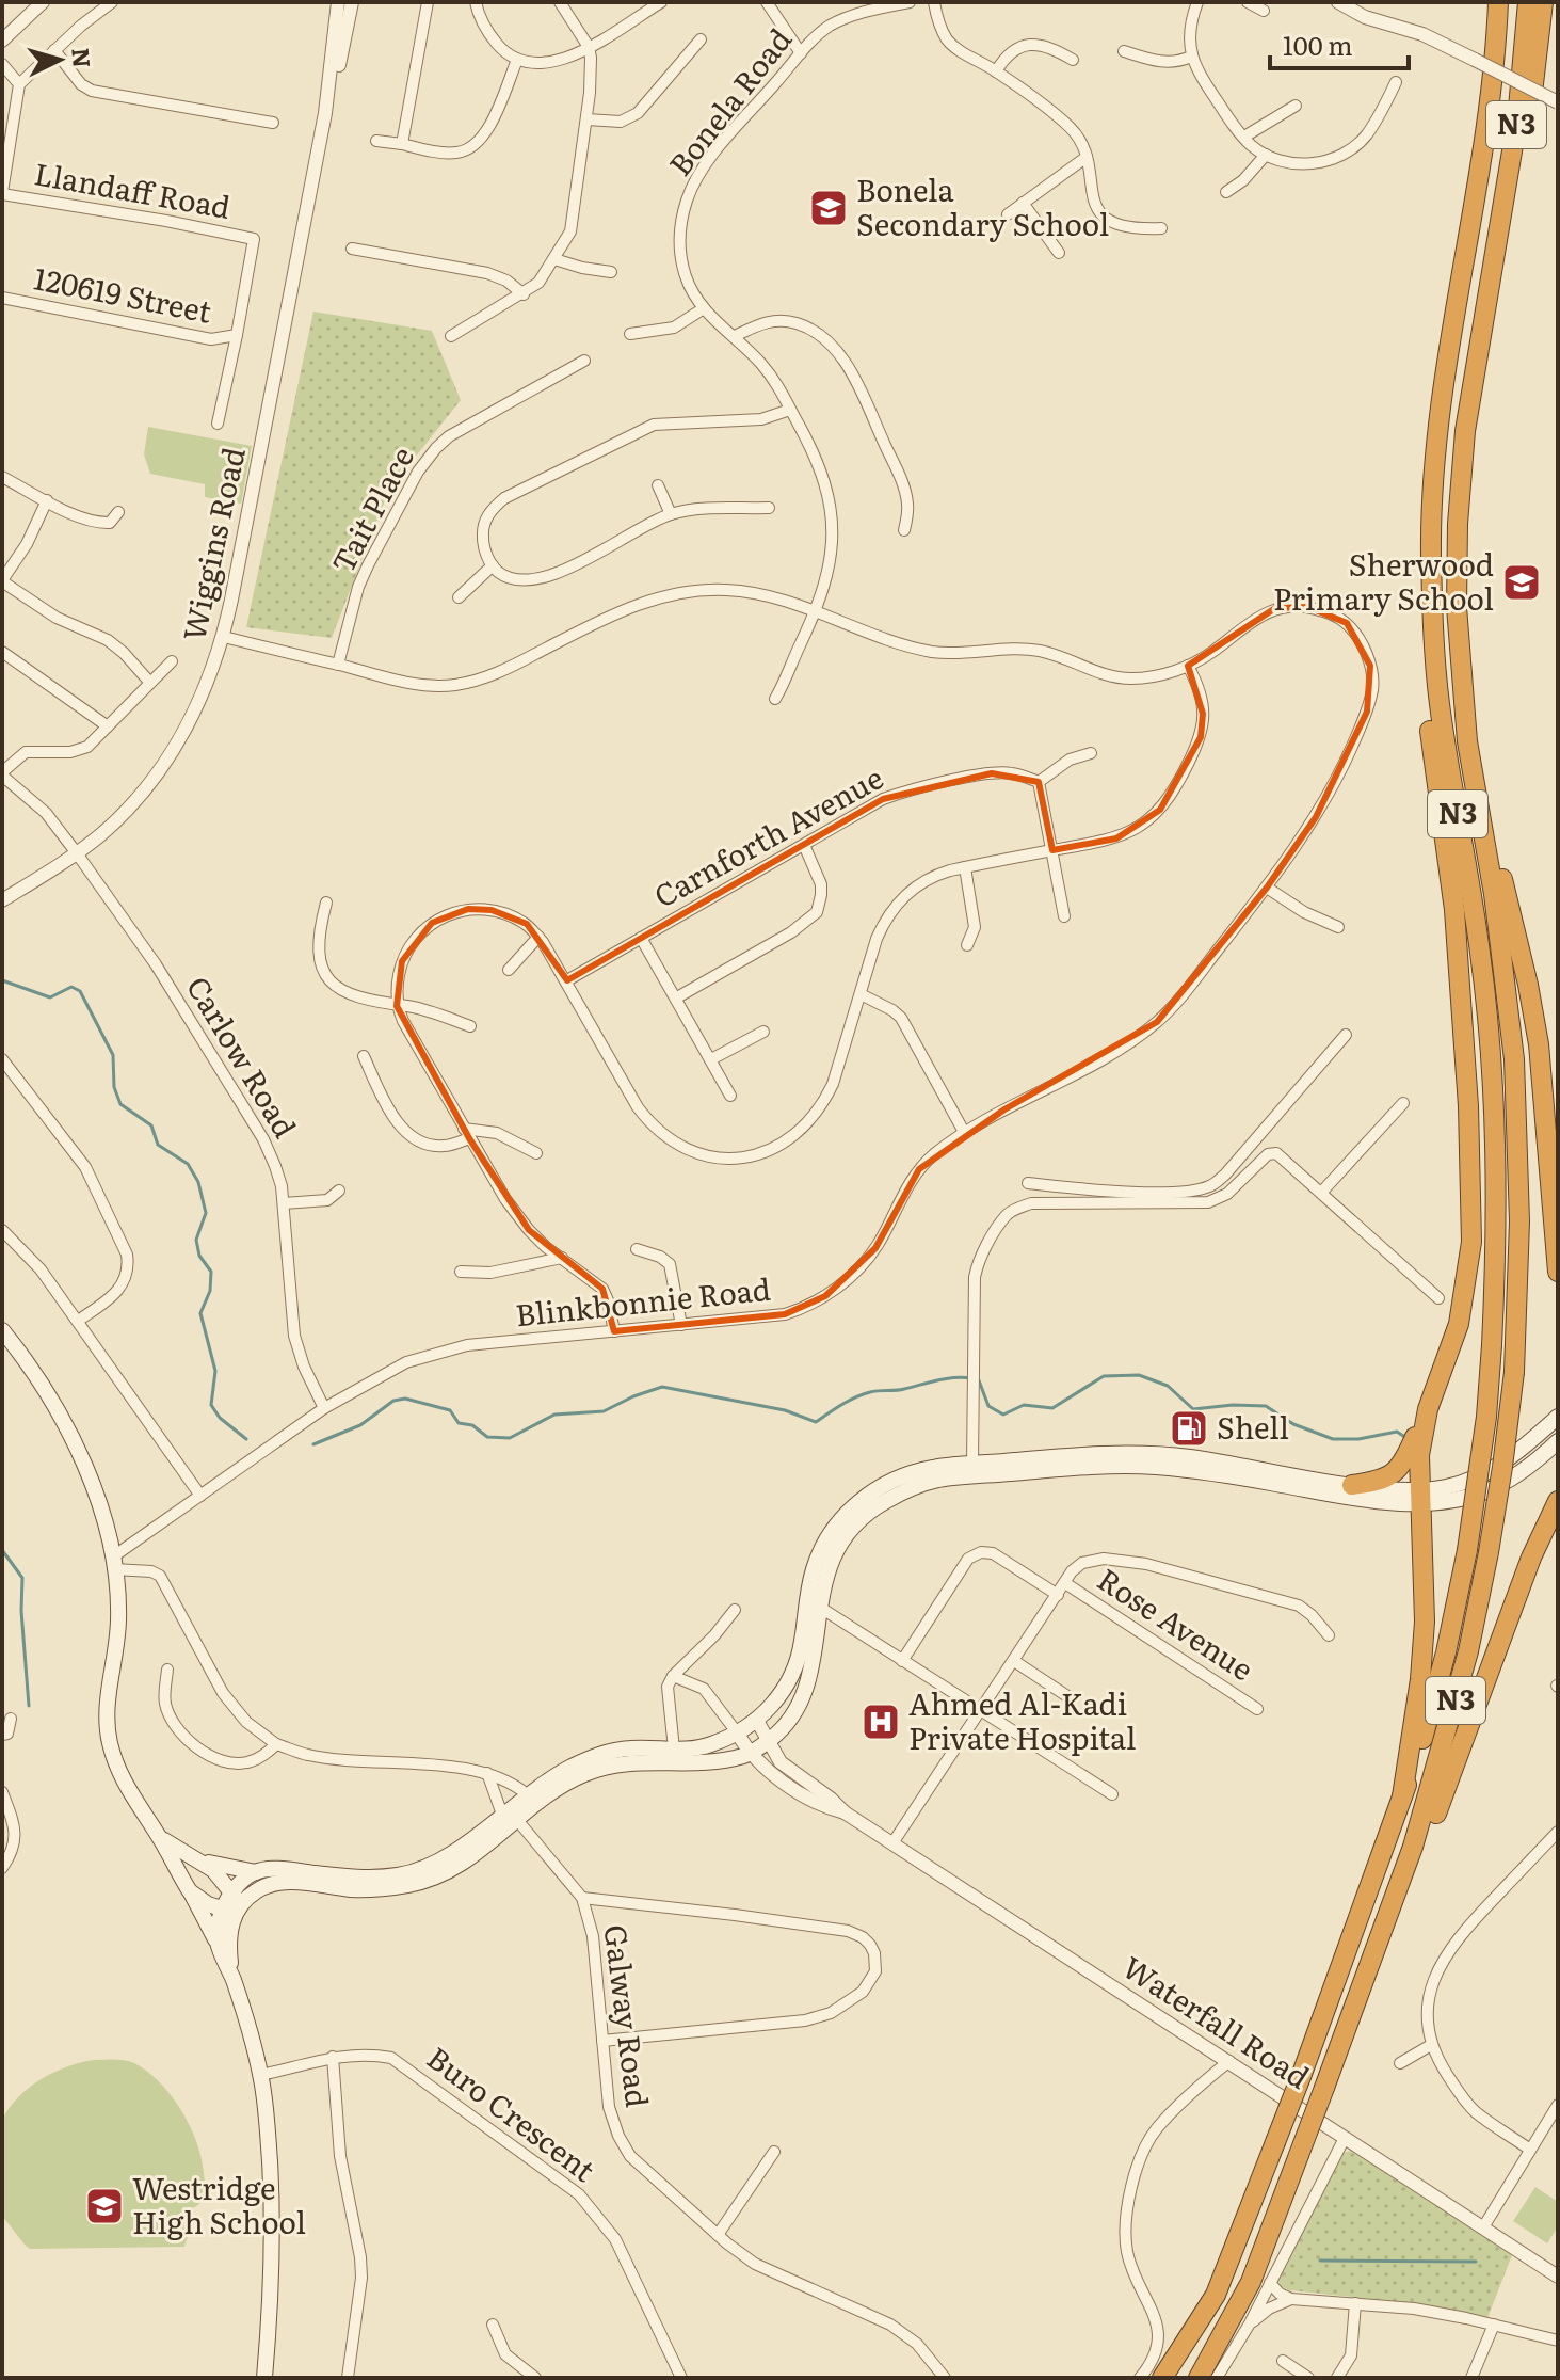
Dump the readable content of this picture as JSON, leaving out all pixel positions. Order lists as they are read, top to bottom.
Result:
{
  "streets": {
    "highway": ["N3"],
    "street": [
      "Bonela Road",
      "Llandaff Road",
      "120619 Street",
      "Tait Place",
      "Wiggins Road",
      "Carnforth Avenue",
      "Carlow Road",
      "Blinkbonnie Road",
      "Rose Avenue",
      "Galway Road",
      "Waterfall Road",
      "Buro Crescent"
    ]
  },
  "crossings": [
    ["Bonela Road", "Blinkbonnie Road"],
    ["Llandaff Road", "120619 Street"],
    ["Tait Place", "Blinkbonnie Road"],
    ["Wiggins Road", "Carlow Road"],
    ["Wiggins Road", "Blinkbonnie Road"],
    ["Carlow Road", "Blinkbonnie Road"]
  ],
  "places": {
    "school or university": ["Bonela Secondary School", "Sherwood Primary School", "Westridge High School"],
    "fuel station": ["Shell"],
    "hospital": ["Ahmed Al-Kadi Private Hospital"]
  },
  "scale_bar": "100 m",
  "north": "right"
}
